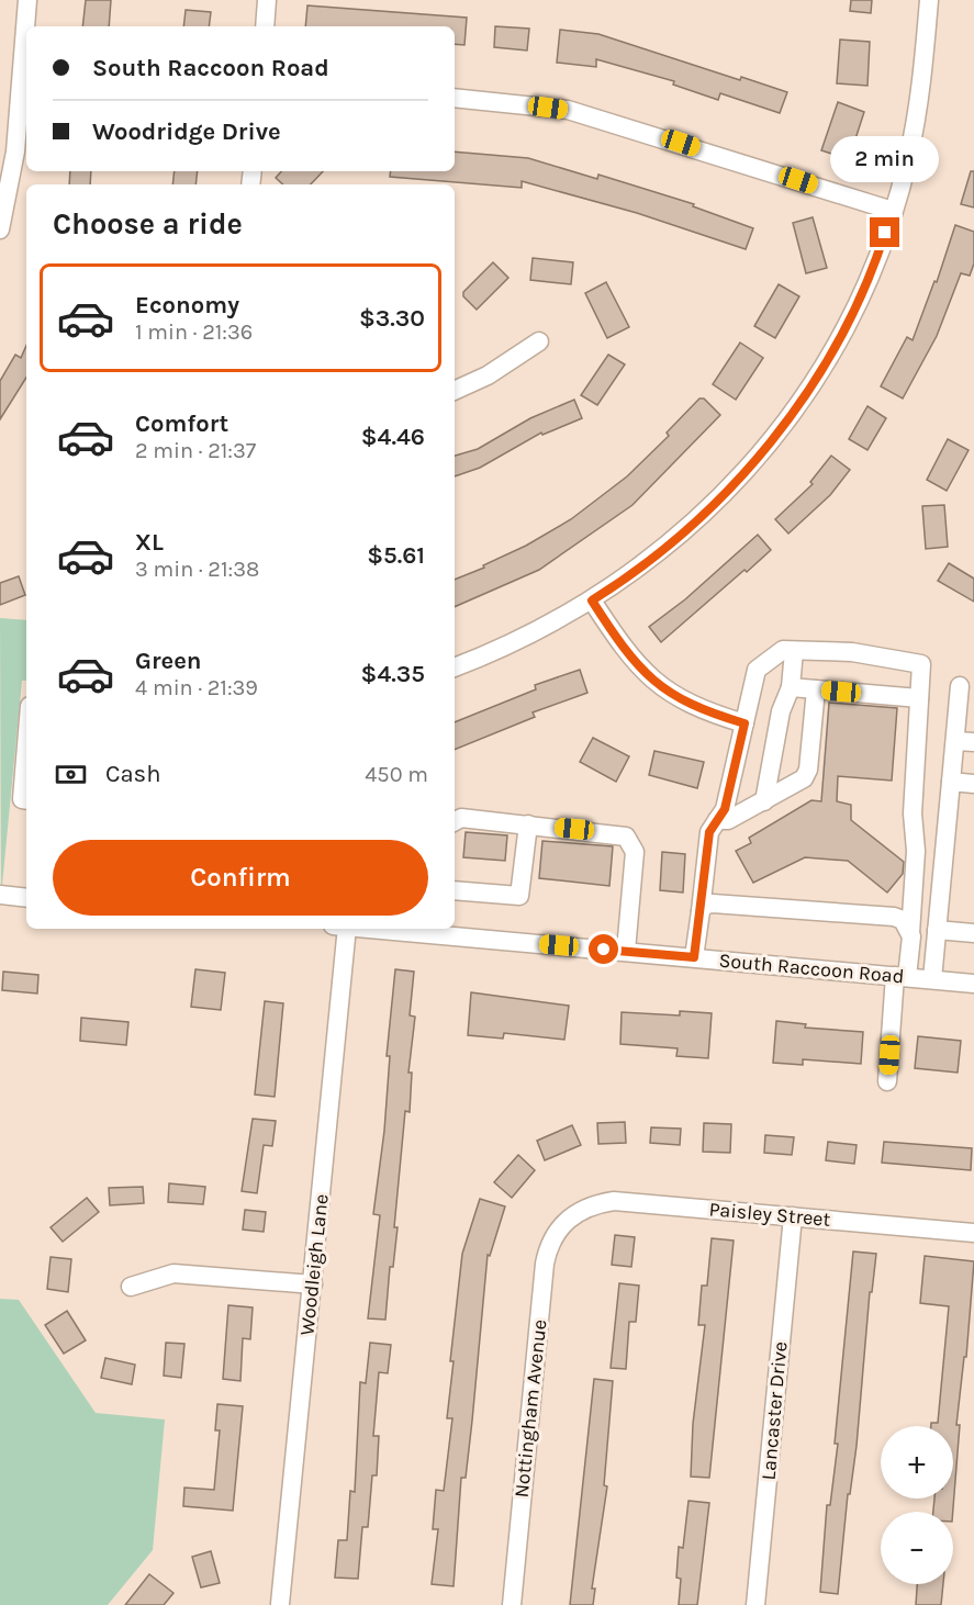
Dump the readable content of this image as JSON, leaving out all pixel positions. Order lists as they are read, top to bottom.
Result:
{
  "streets": {
    "street": [
      "South Raccoon Road",
      "Paisley Street",
      "Woodleigh Lane",
      "Nottingham Avenue",
      "Lancaster Drive"
    ]
  },
  "crossings": [
    ["Paisley Street", "Nottingham Avenue"],
    ["Paisley Street", "Lancaster Drive"]
  ],
  "page": {
    "banner": ["South Raccoon Road", "Woodridge Drive"],
    "bubble": "2 min",
    "heading": "Choose a ride",
    "list": [
      {
        "name": "Economy",
        "note": "1 min · 21:36",
        "value": "$3.30"
      },
      {
        "name": "Comfort",
        "note": "2 min · 21:37",
        "value": "$4.46"
      },
      {
        "name": "XL",
        "note": "3 min · 21:38",
        "value": "$5.61"
      },
      {
        "name": "Green",
        "note": "4 min · 21:39",
        "value": "$4.35"
      }
    ],
    "pay": ["Cash", "450 m"],
    "buttons": "Confirm",
    "map_buttons": ["+", "−"]
  }
}
